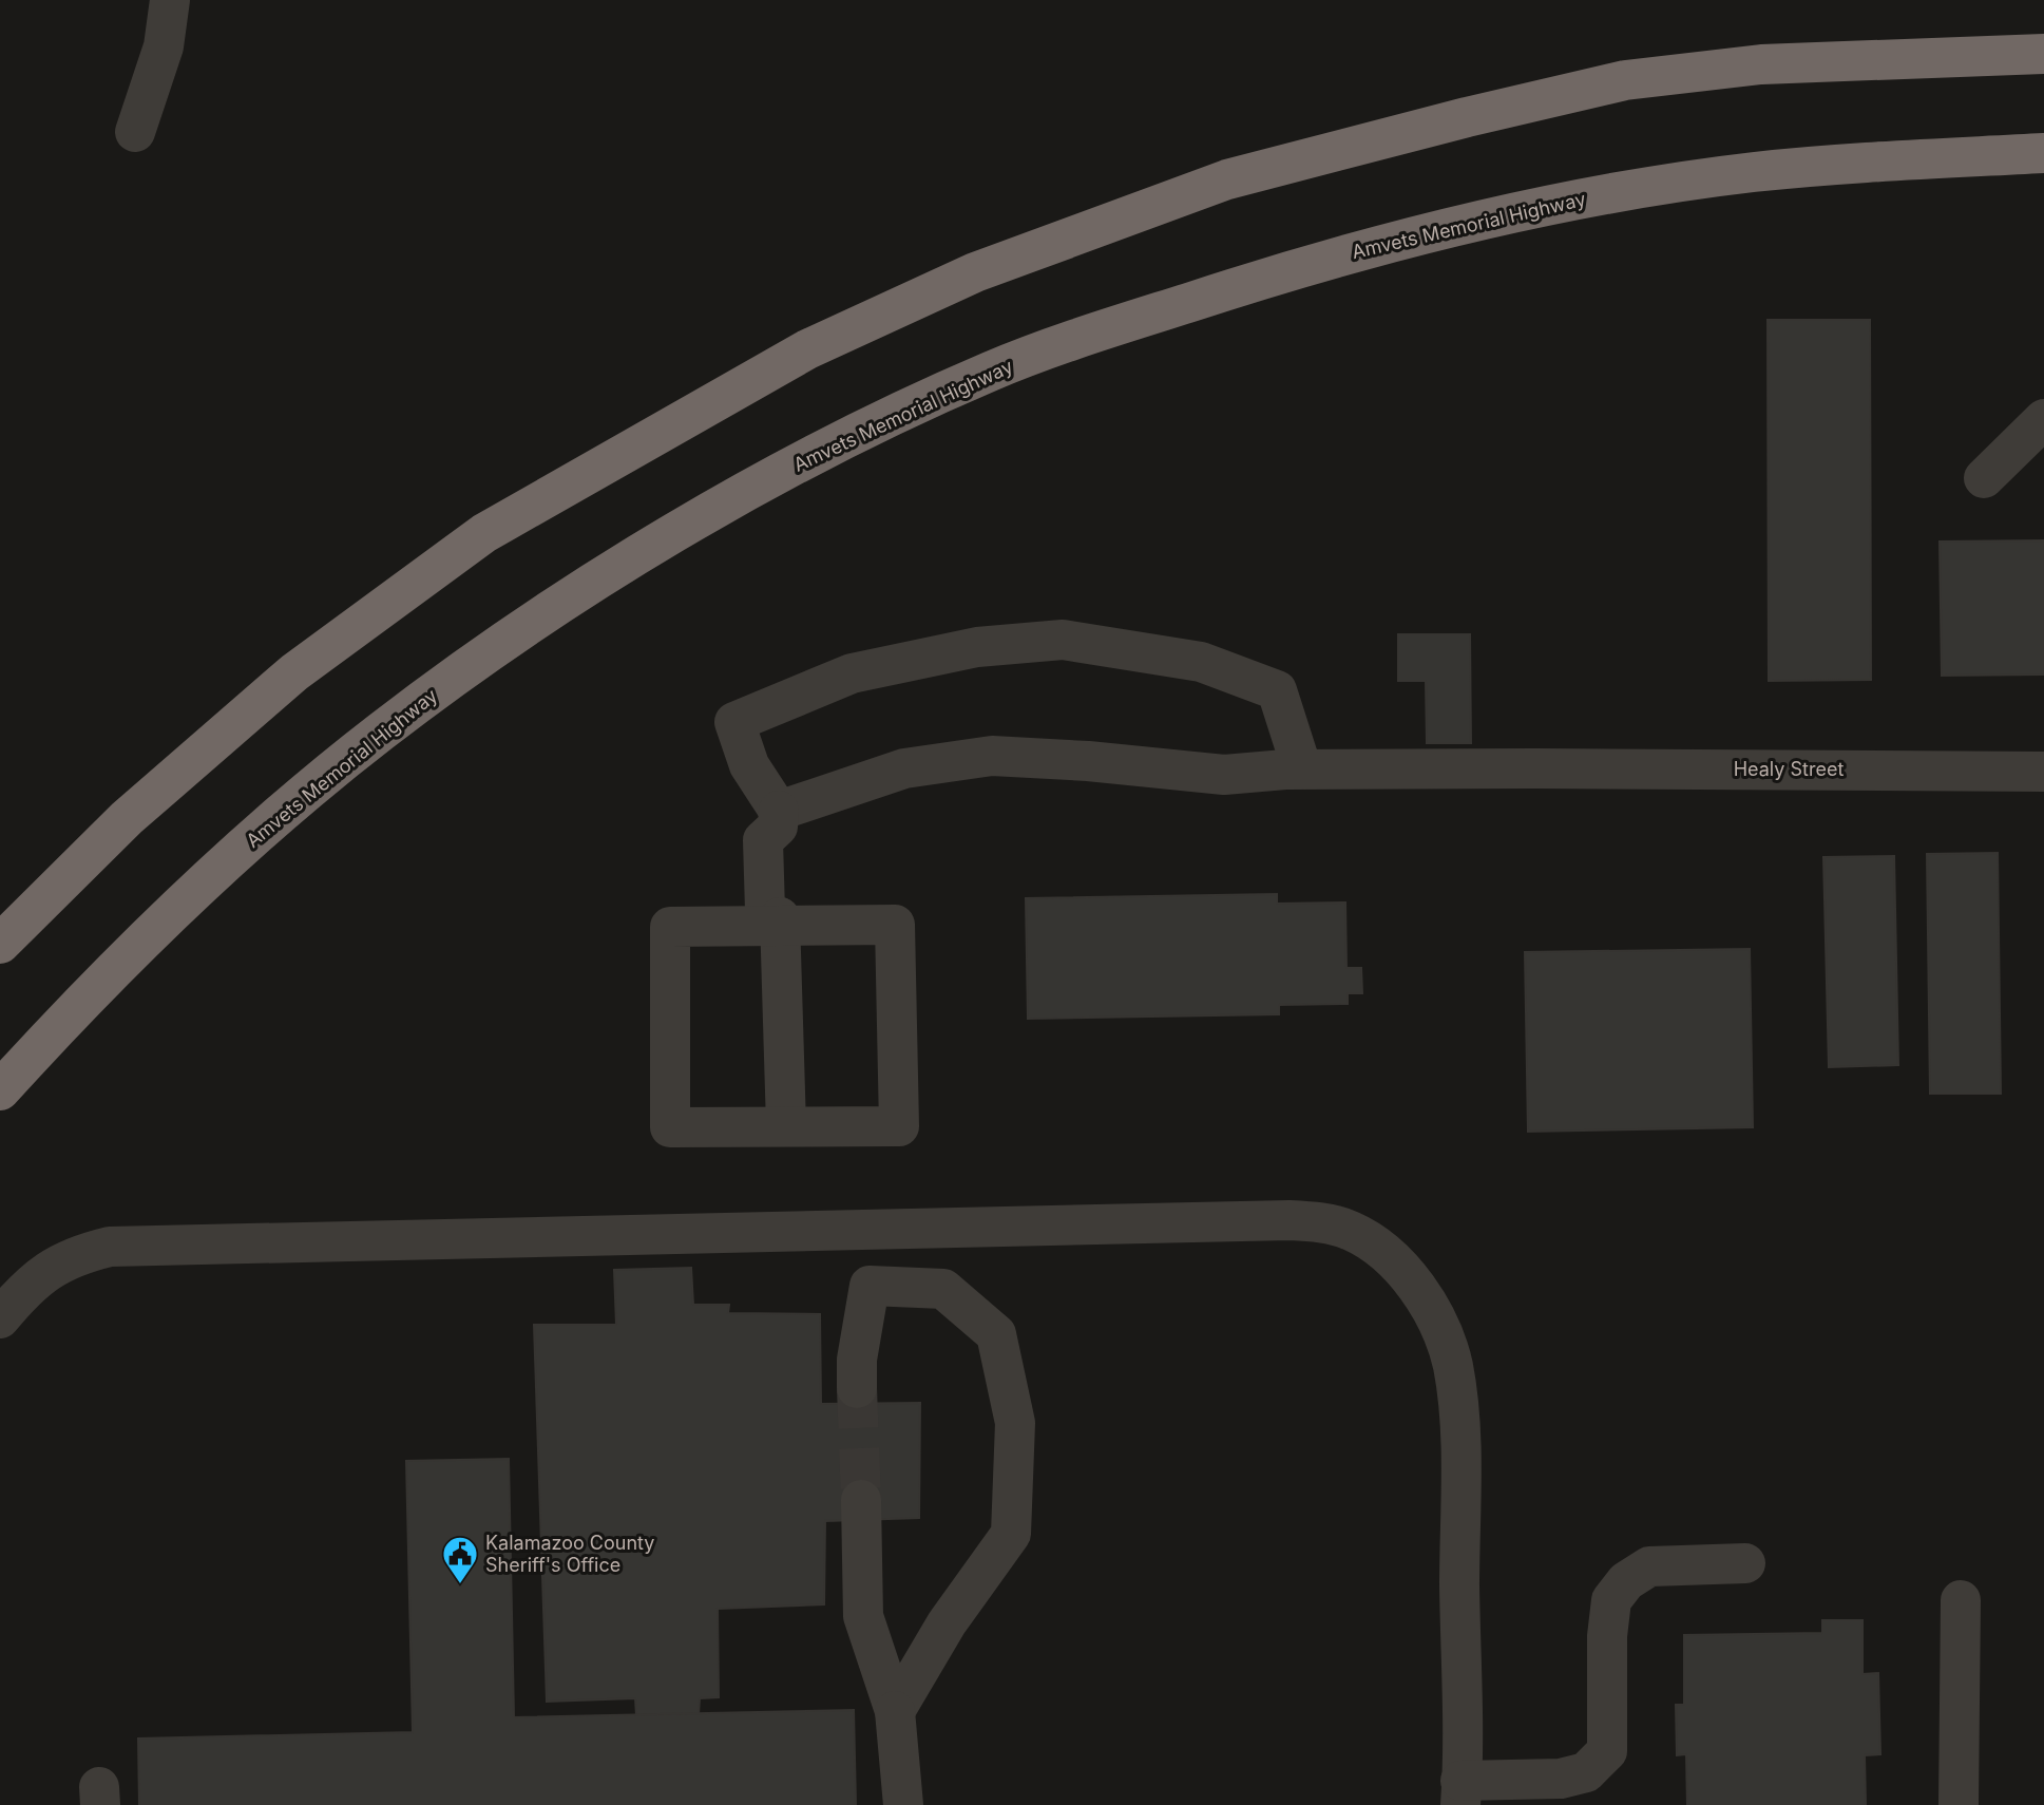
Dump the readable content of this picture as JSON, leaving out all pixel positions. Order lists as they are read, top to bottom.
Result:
{
  "streets": {
    "highway": ["Amvets Memorial Highway"],
    "street": ["Healy Street"]
  },
  "places": {
    "public building": ["Kalamazoo County Sheriff's Office"]
  }
}
